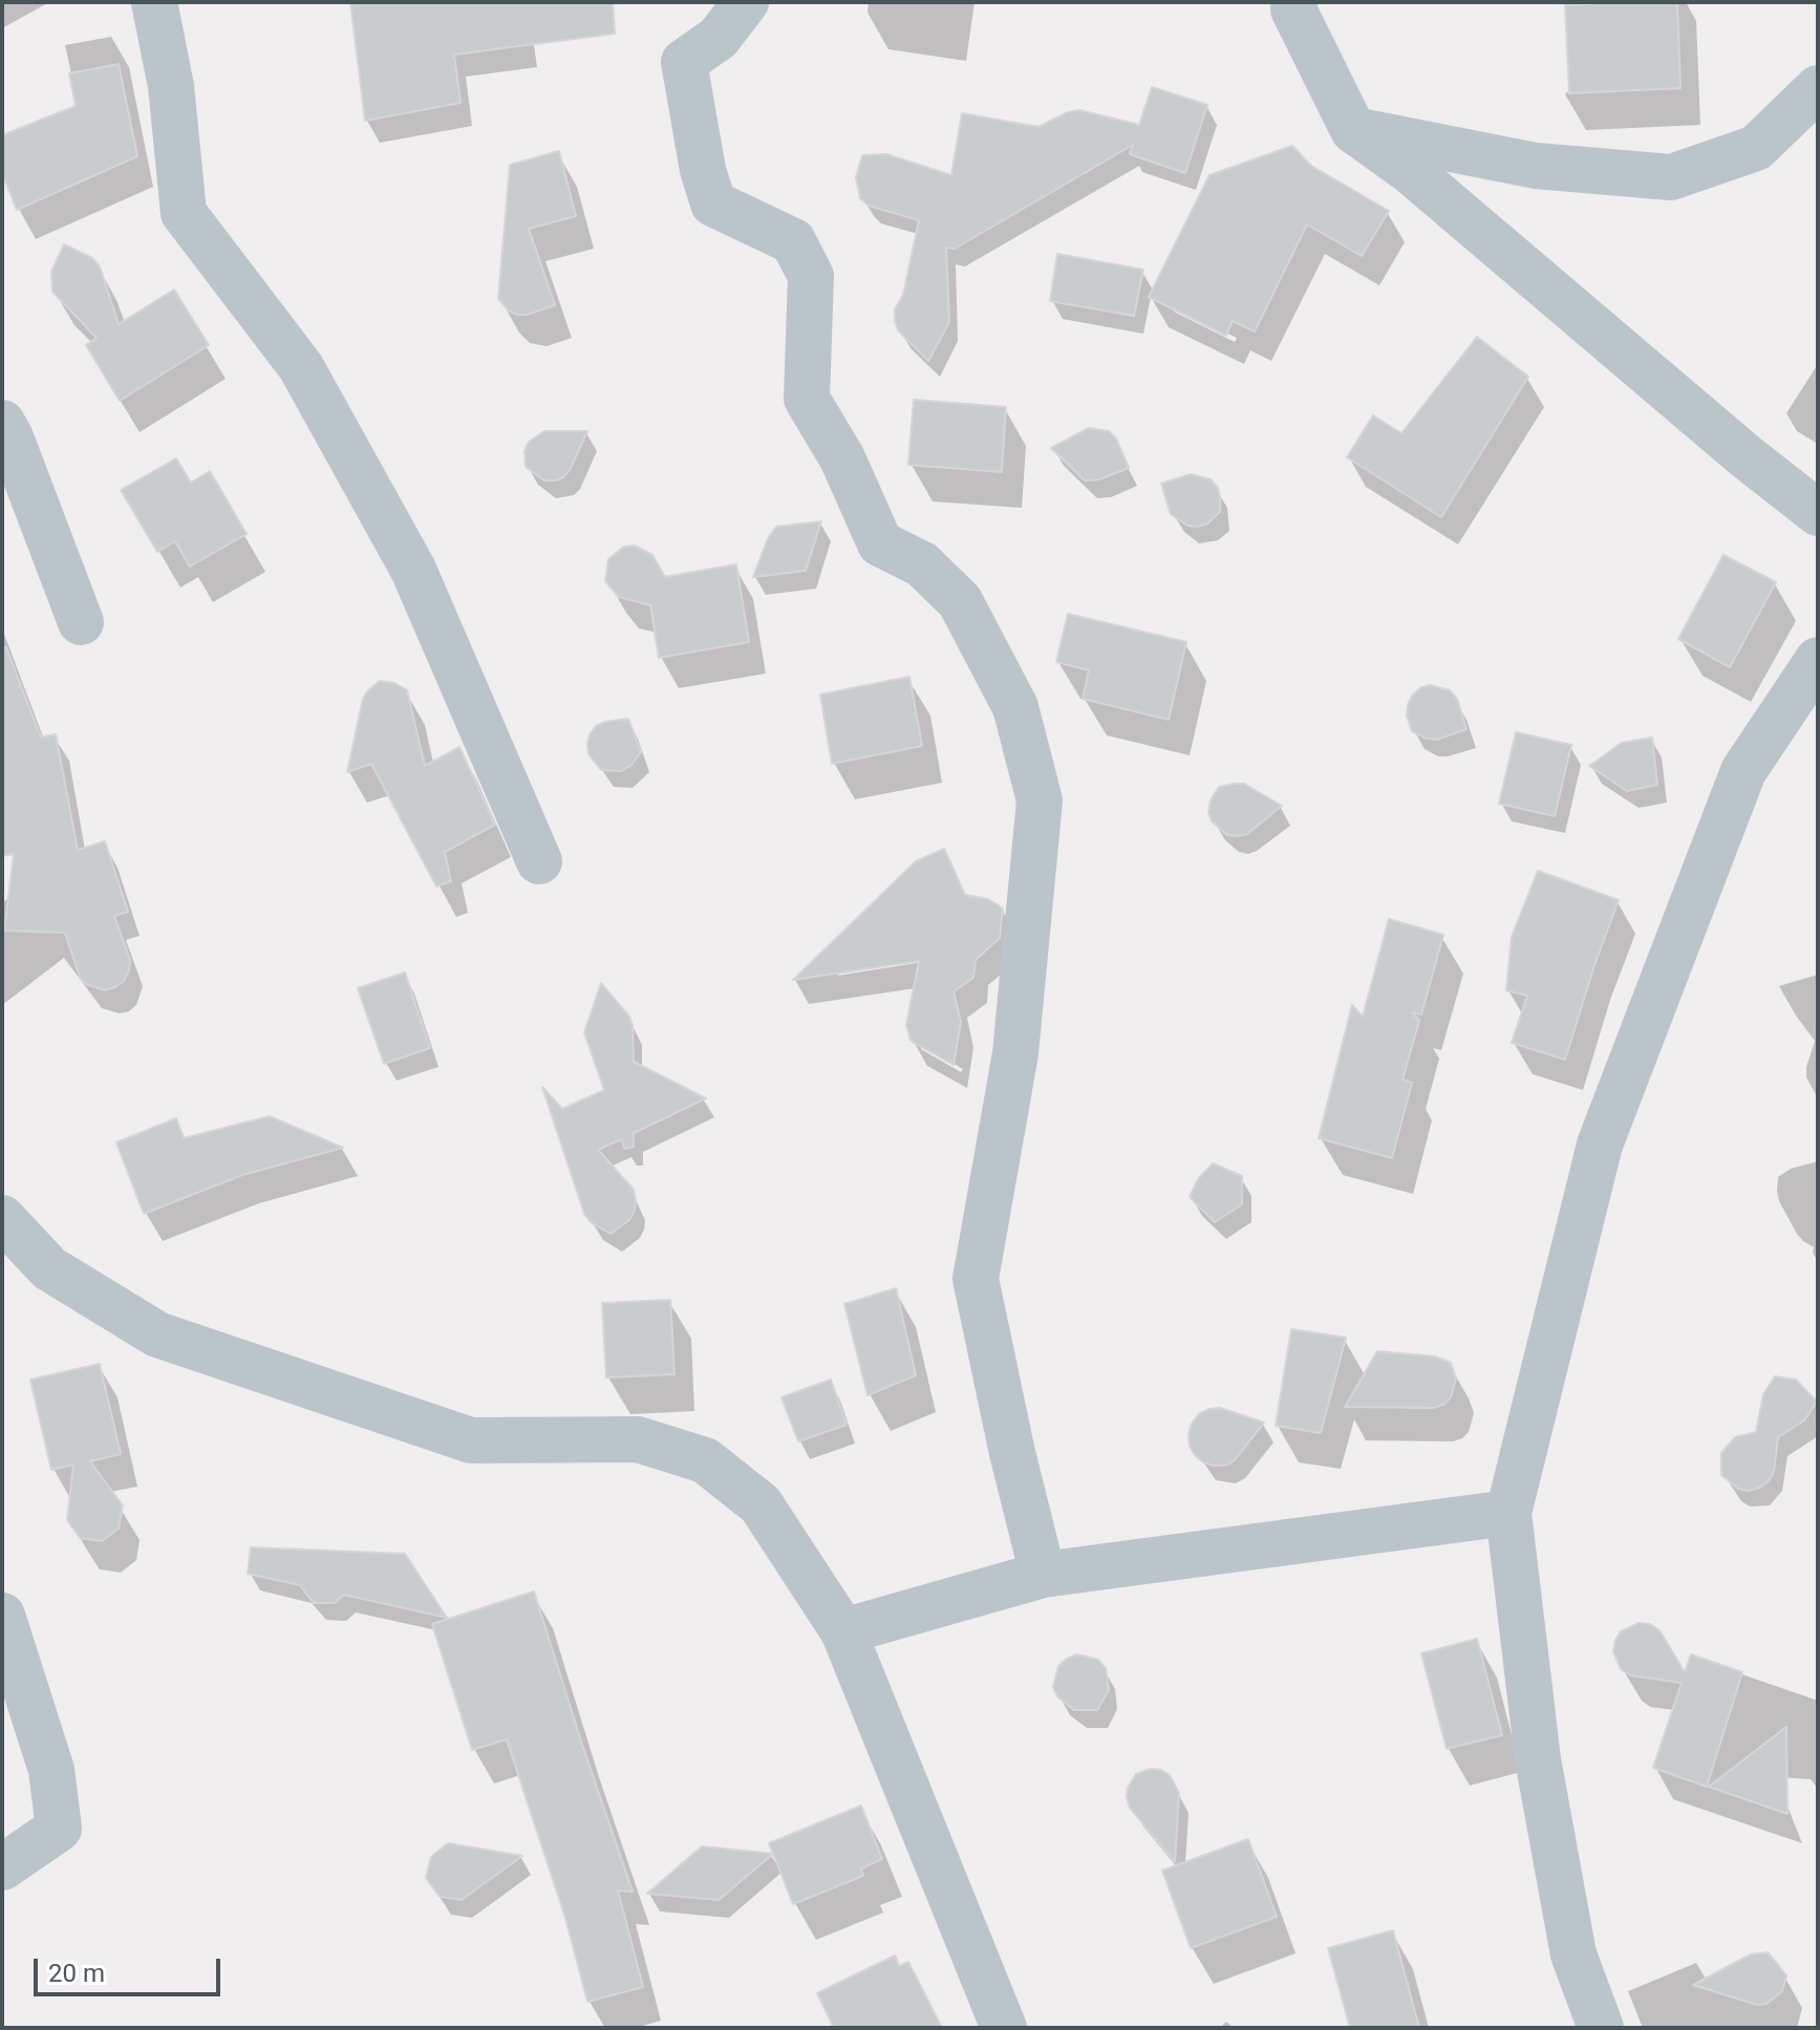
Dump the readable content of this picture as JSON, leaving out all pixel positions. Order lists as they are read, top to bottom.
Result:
{
  "scale_bar": "20 m"
}
